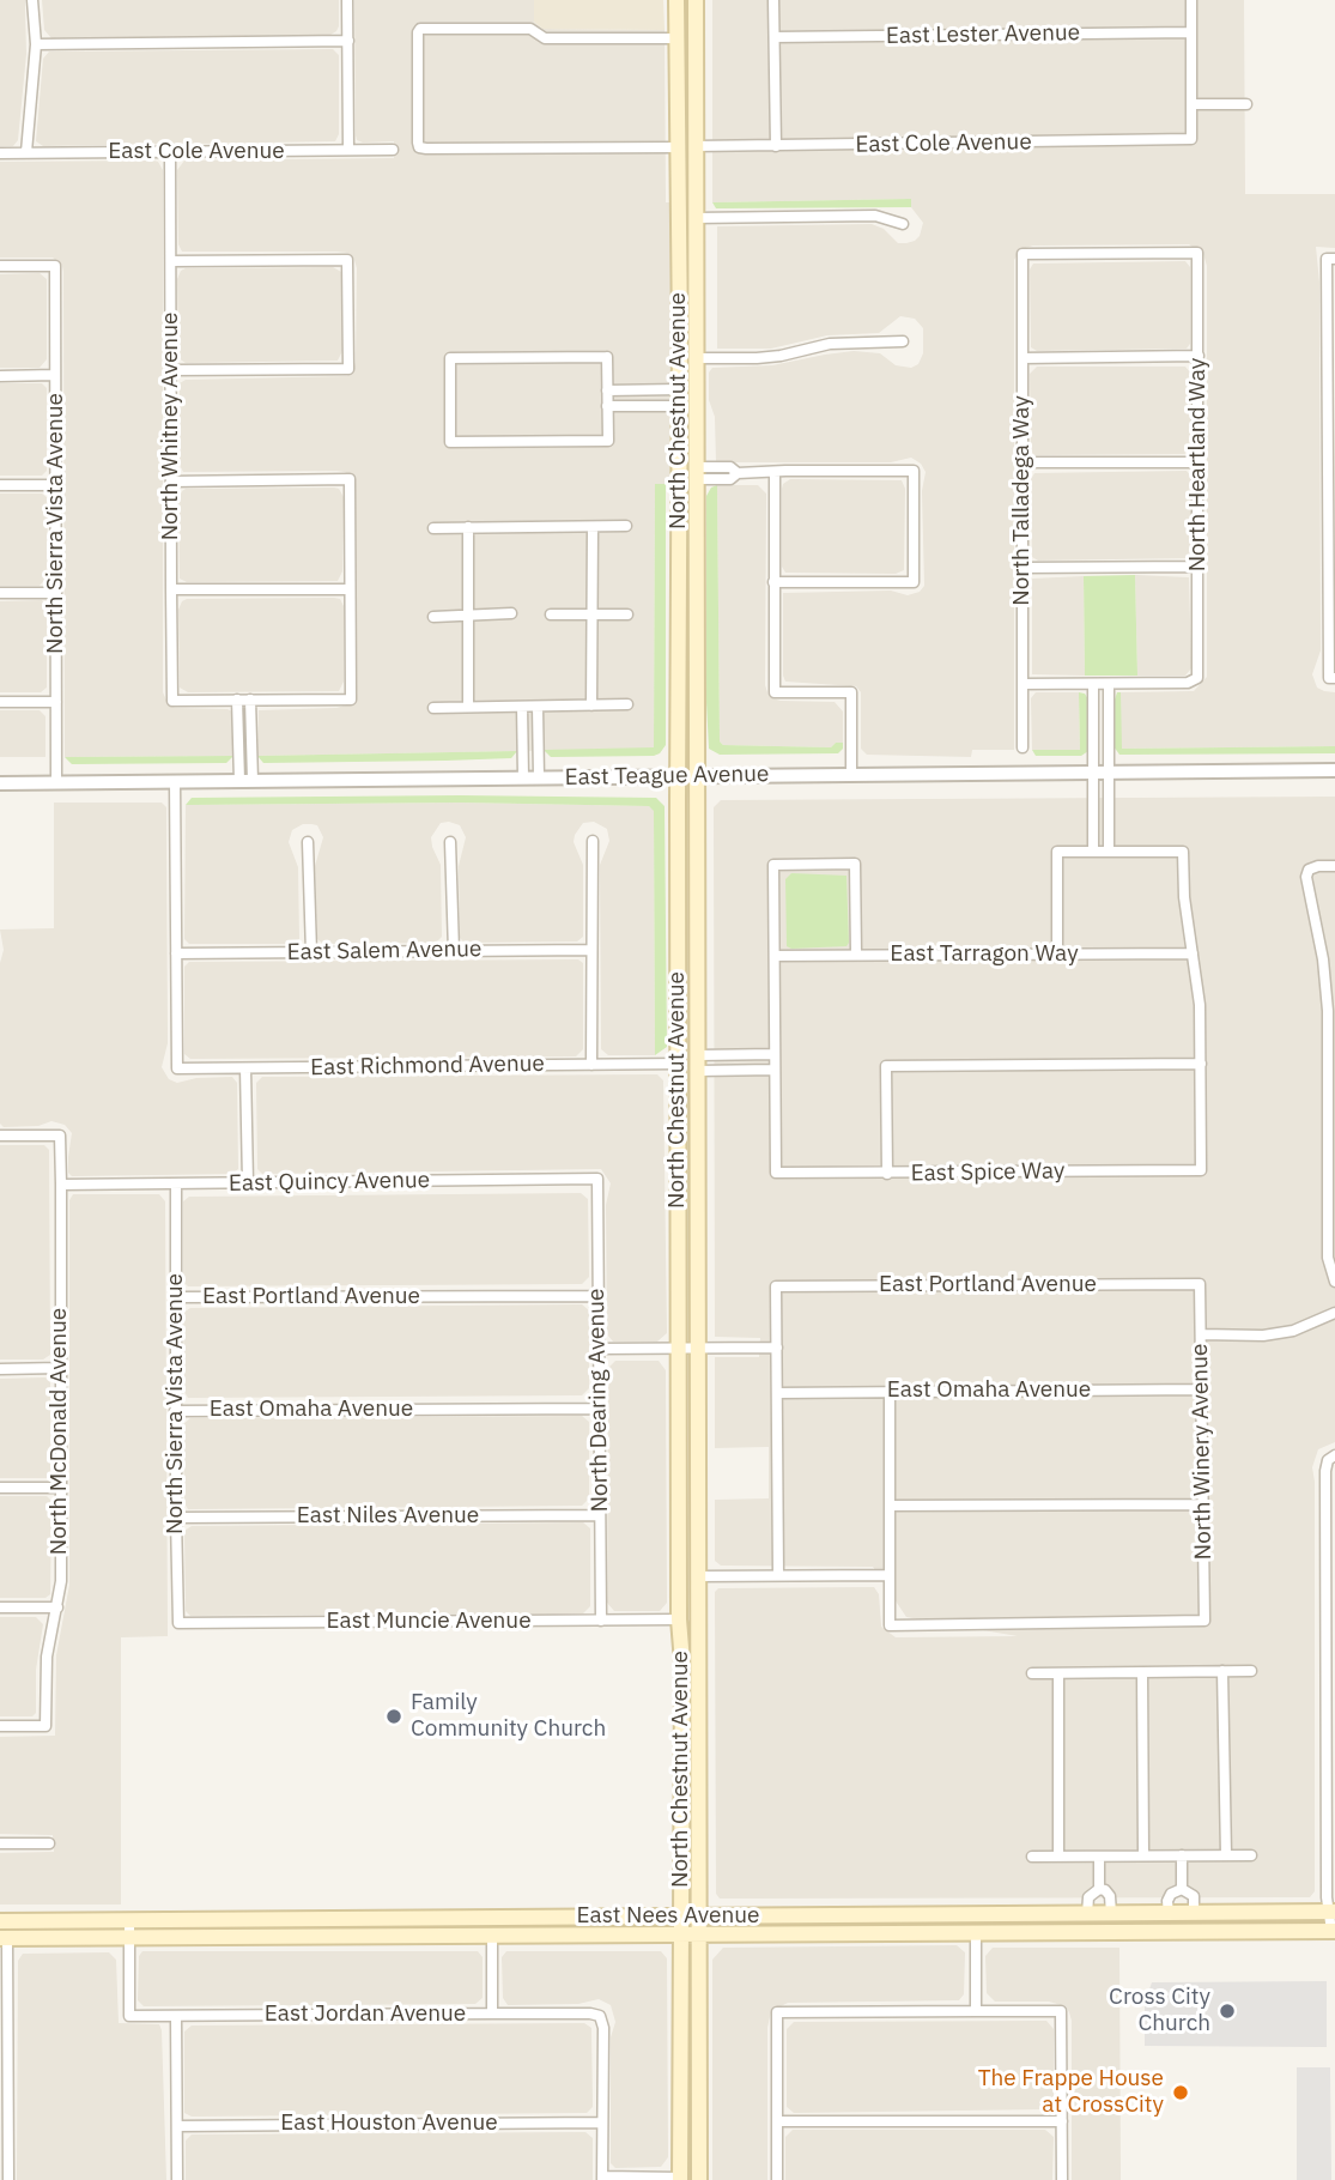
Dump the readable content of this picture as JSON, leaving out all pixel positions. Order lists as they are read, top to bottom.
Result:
{
  "streets": {
    "main road": ["North Chestnut Avenue", "East Nees Avenue"],
    "street": [
      "East Lester Avenue",
      "East Cole Avenue",
      "North Whitney Avenue",
      "North Heartland Way",
      "North Talladega Way",
      "North Sierra Vista Avenue",
      "East Teague Avenue",
      "East Salem Avenue",
      "East Tarragon Way",
      "East Richmond Avenue",
      "East Spice Way",
      "East Quincy Avenue",
      "East Portland Avenue",
      "East Omaha Avenue",
      "North Dearing Avenue",
      "North McDonald Avenue",
      "North Winery Avenue",
      "East Niles Avenue",
      "East Muncie Avenue",
      "East Jordan Avenue",
      "East Houston Avenue"
    ]
  },
  "crossings": [
    ["East Cole Avenue", "North Chestnut Avenue"],
    ["East Cole Avenue", "North Whitney Avenue"],
    ["North Chestnut Avenue", "East Teague Avenue"],
    ["North Chestnut Avenue", "East Richmond Avenue"],
    ["North Chestnut Avenue", "East Muncie Avenue"],
    ["North Chestnut Avenue", "East Nees Avenue"],
    ["North Heartland Way", "North Talladega Way"],
    ["North Sierra Vista Avenue", "East Teague Avenue"],
    ["North Sierra Vista Avenue", "East Quincy Avenue"],
    ["North Sierra Vista Avenue", "East Portland Avenue"],
    ["North Sierra Vista Avenue", "East Omaha Avenue"],
    ["North Sierra Vista Avenue", "East Niles Avenue"],
    ["North Sierra Vista Avenue", "East Muncie Avenue"],
    ["East Salem Avenue", "East Richmond Avenue"],
    ["East Quincy Avenue", "North Dearing Avenue"],
    ["East Quincy Avenue", "North McDonald Avenue"],
    ["East Portland Avenue", "North Dearing Avenue"],
    ["East Portland Avenue", "North Winery Avenue"],
    ["East Omaha Avenue", "North Dearing Avenue"],
    ["East Omaha Avenue", "North Winery Avenue"],
    ["North Dearing Avenue", "East Niles Avenue"],
    ["North Dearing Avenue", "East Muncie Avenue"],
    ["East Nees Avenue", "East Jordan Avenue"],
    ["East Jordan Avenue", "East Houston Avenue"]
  ],
  "places": ["Family Community Church", "Cross City Church", "The Frappe House at CrossCity"]
}
